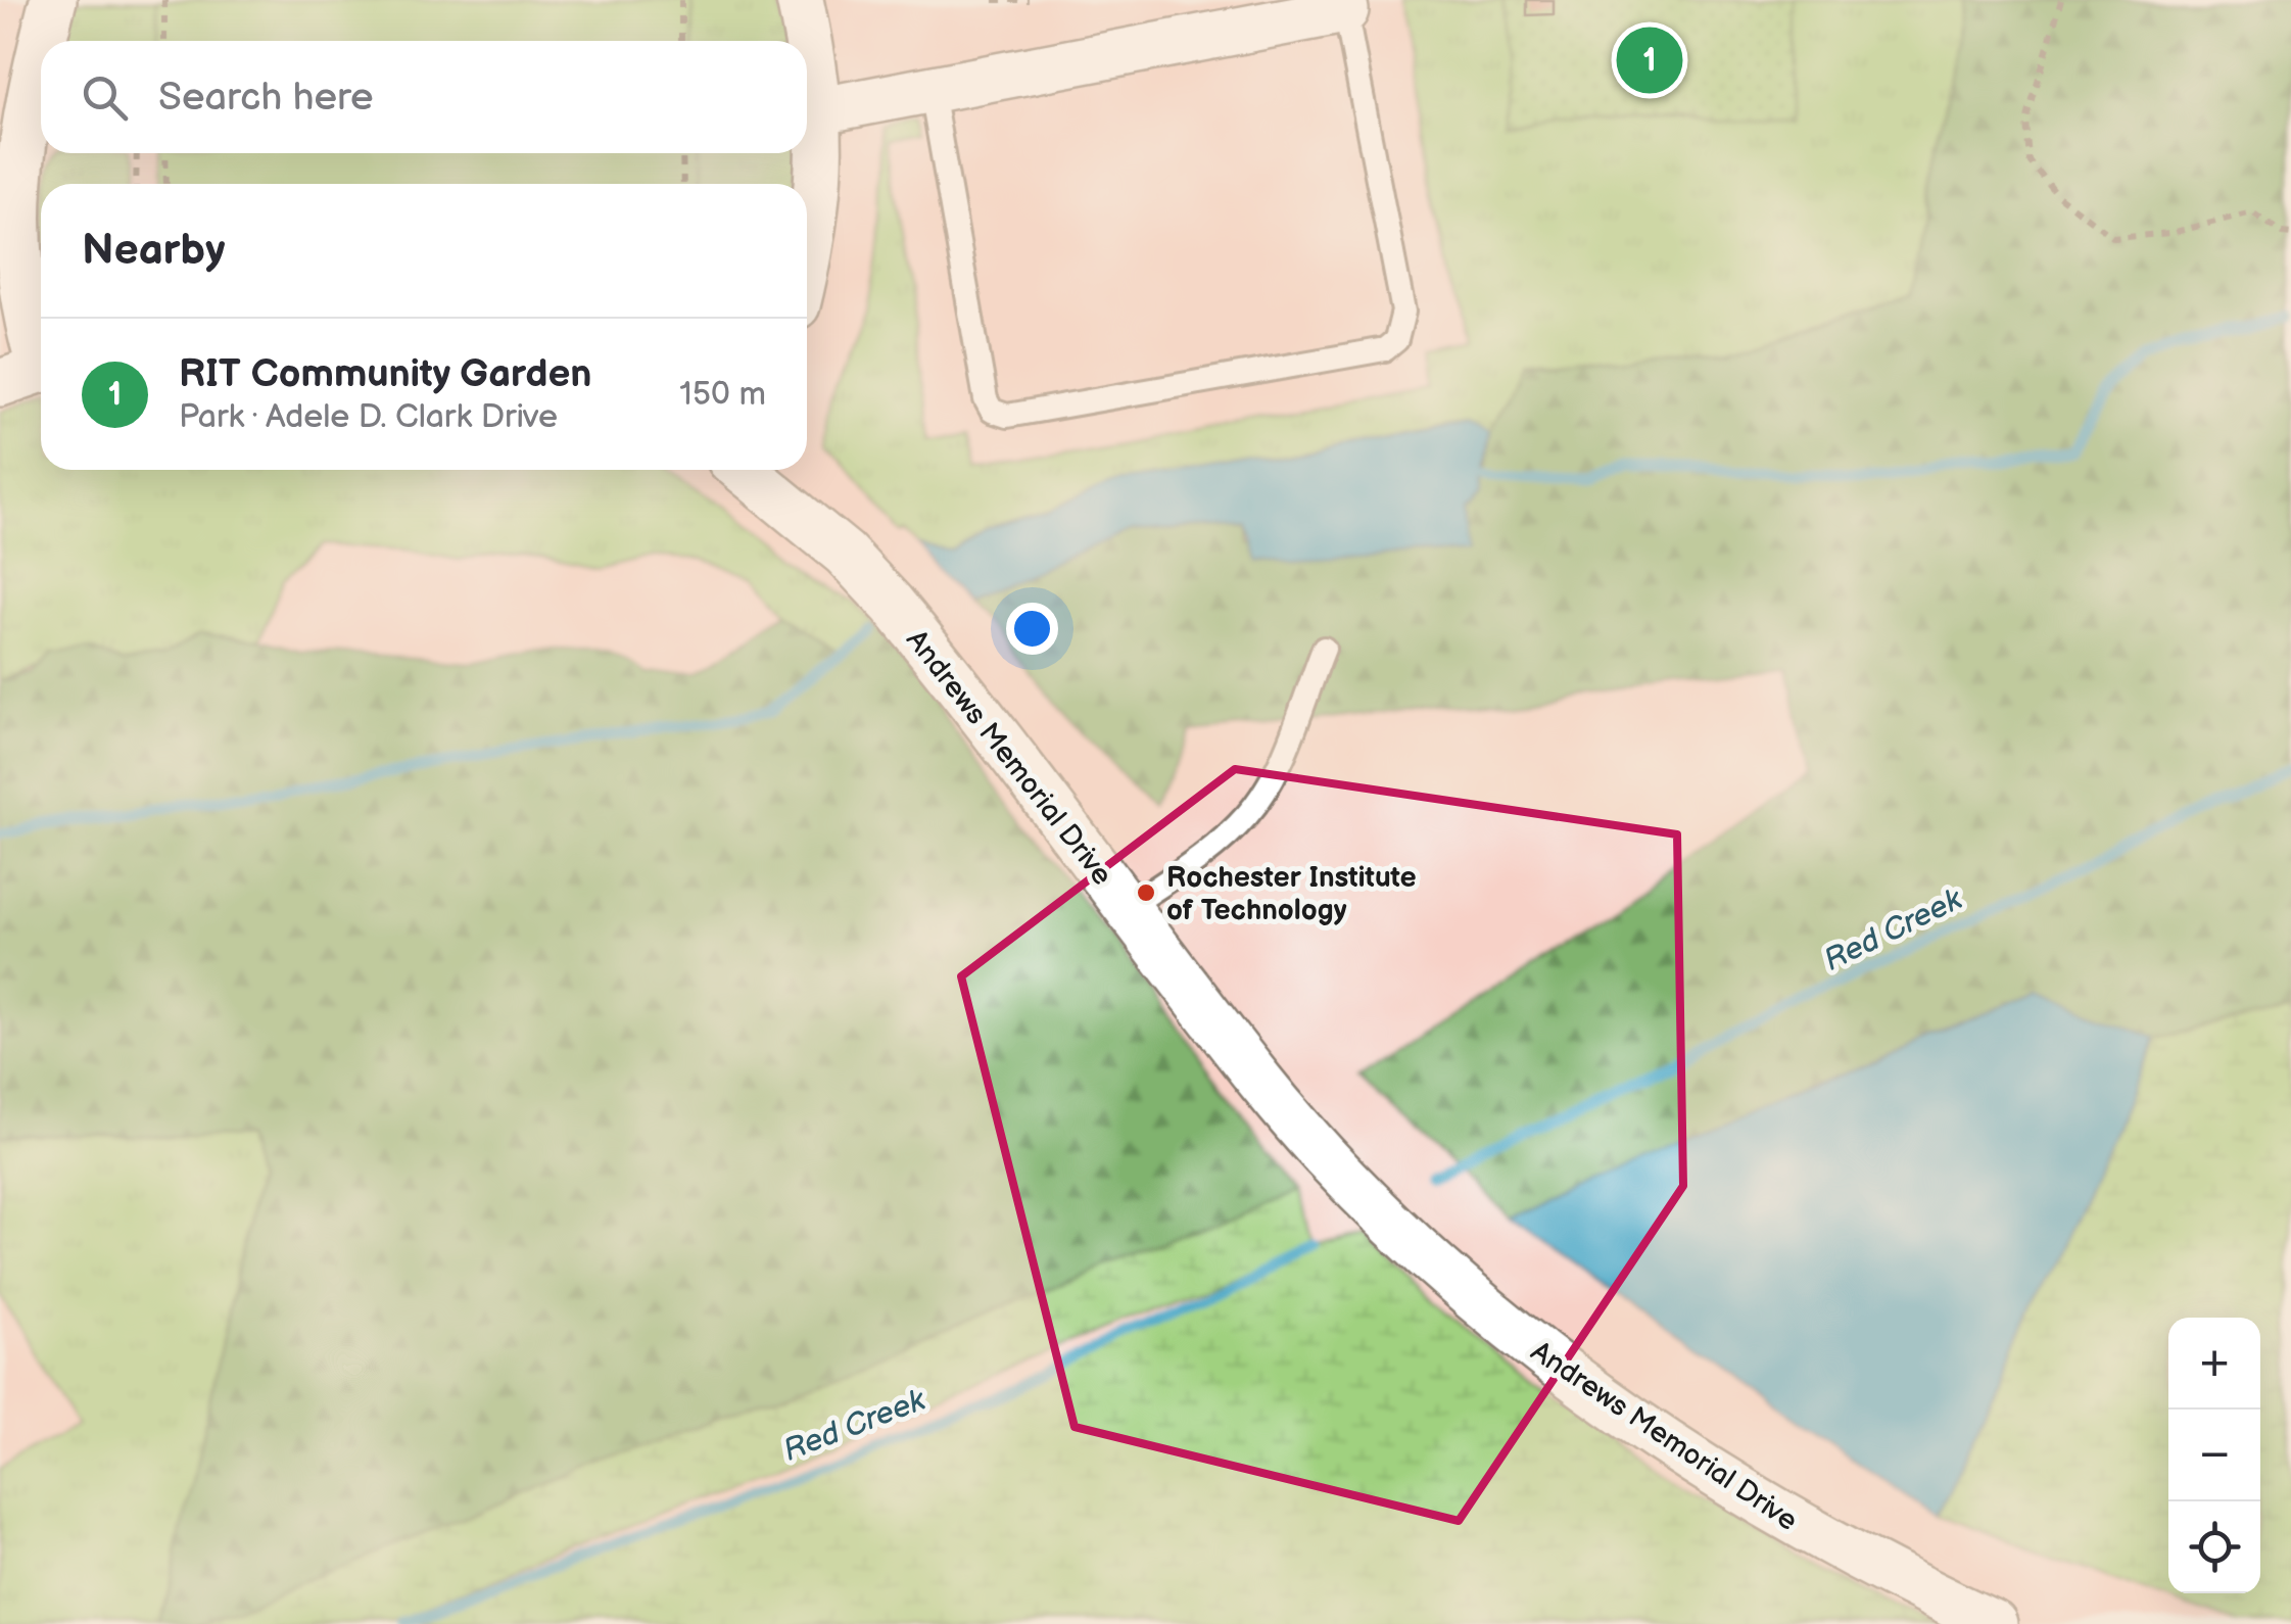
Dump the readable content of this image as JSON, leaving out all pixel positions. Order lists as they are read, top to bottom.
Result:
{
  "streets": {
    "street": ["Andrews Memorial Drive"]
  },
  "water": ["Red Creek"],
  "places": ["Rochester Institute of Technology"],
  "page": {
    "pins": "1",
    "search": "Search here",
    "heading": "Nearby",
    "list": [
      {
        "mark": "1",
        "name": "RIT Community Garden",
        "note": "Park · Adele D. Clark Drive",
        "value": "150 m"
      }
    ],
    "map_buttons": ["+", "−"]
  }
}
